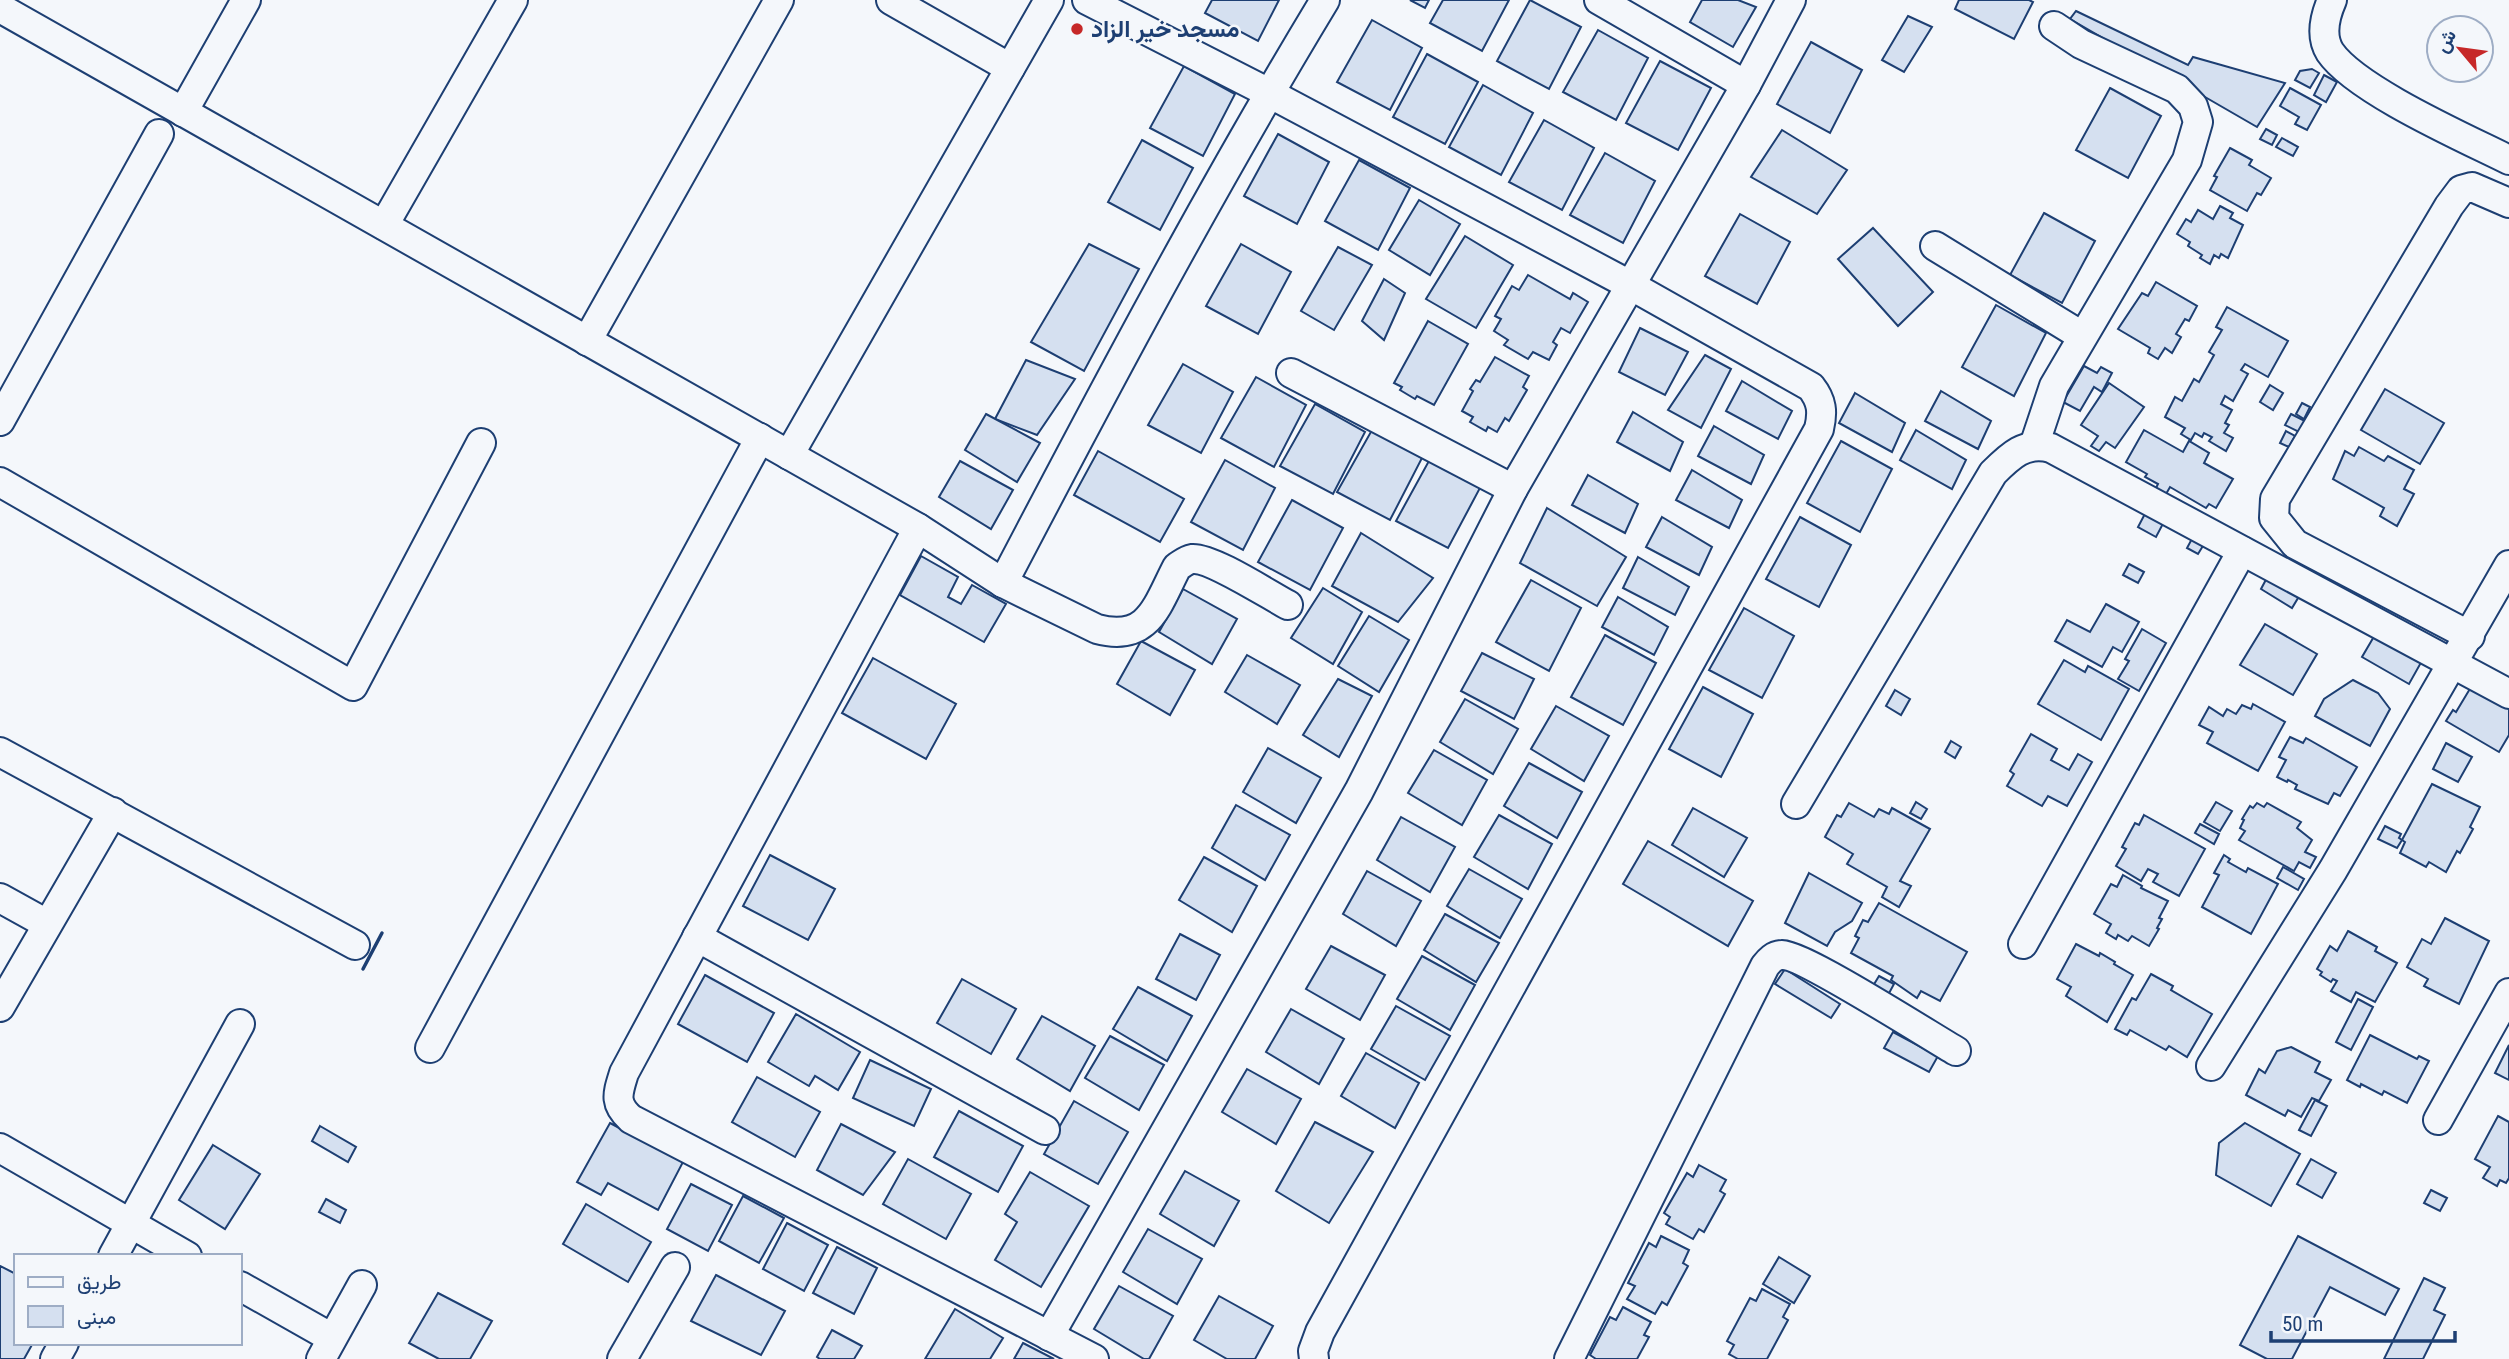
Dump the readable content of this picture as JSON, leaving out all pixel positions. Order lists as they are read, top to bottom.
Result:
{
  "places": ["مسجد خير الزاد"],
  "legend": ["طريق", "مبنى"],
  "scale_bar": "50 m",
  "north": "top left"
}
